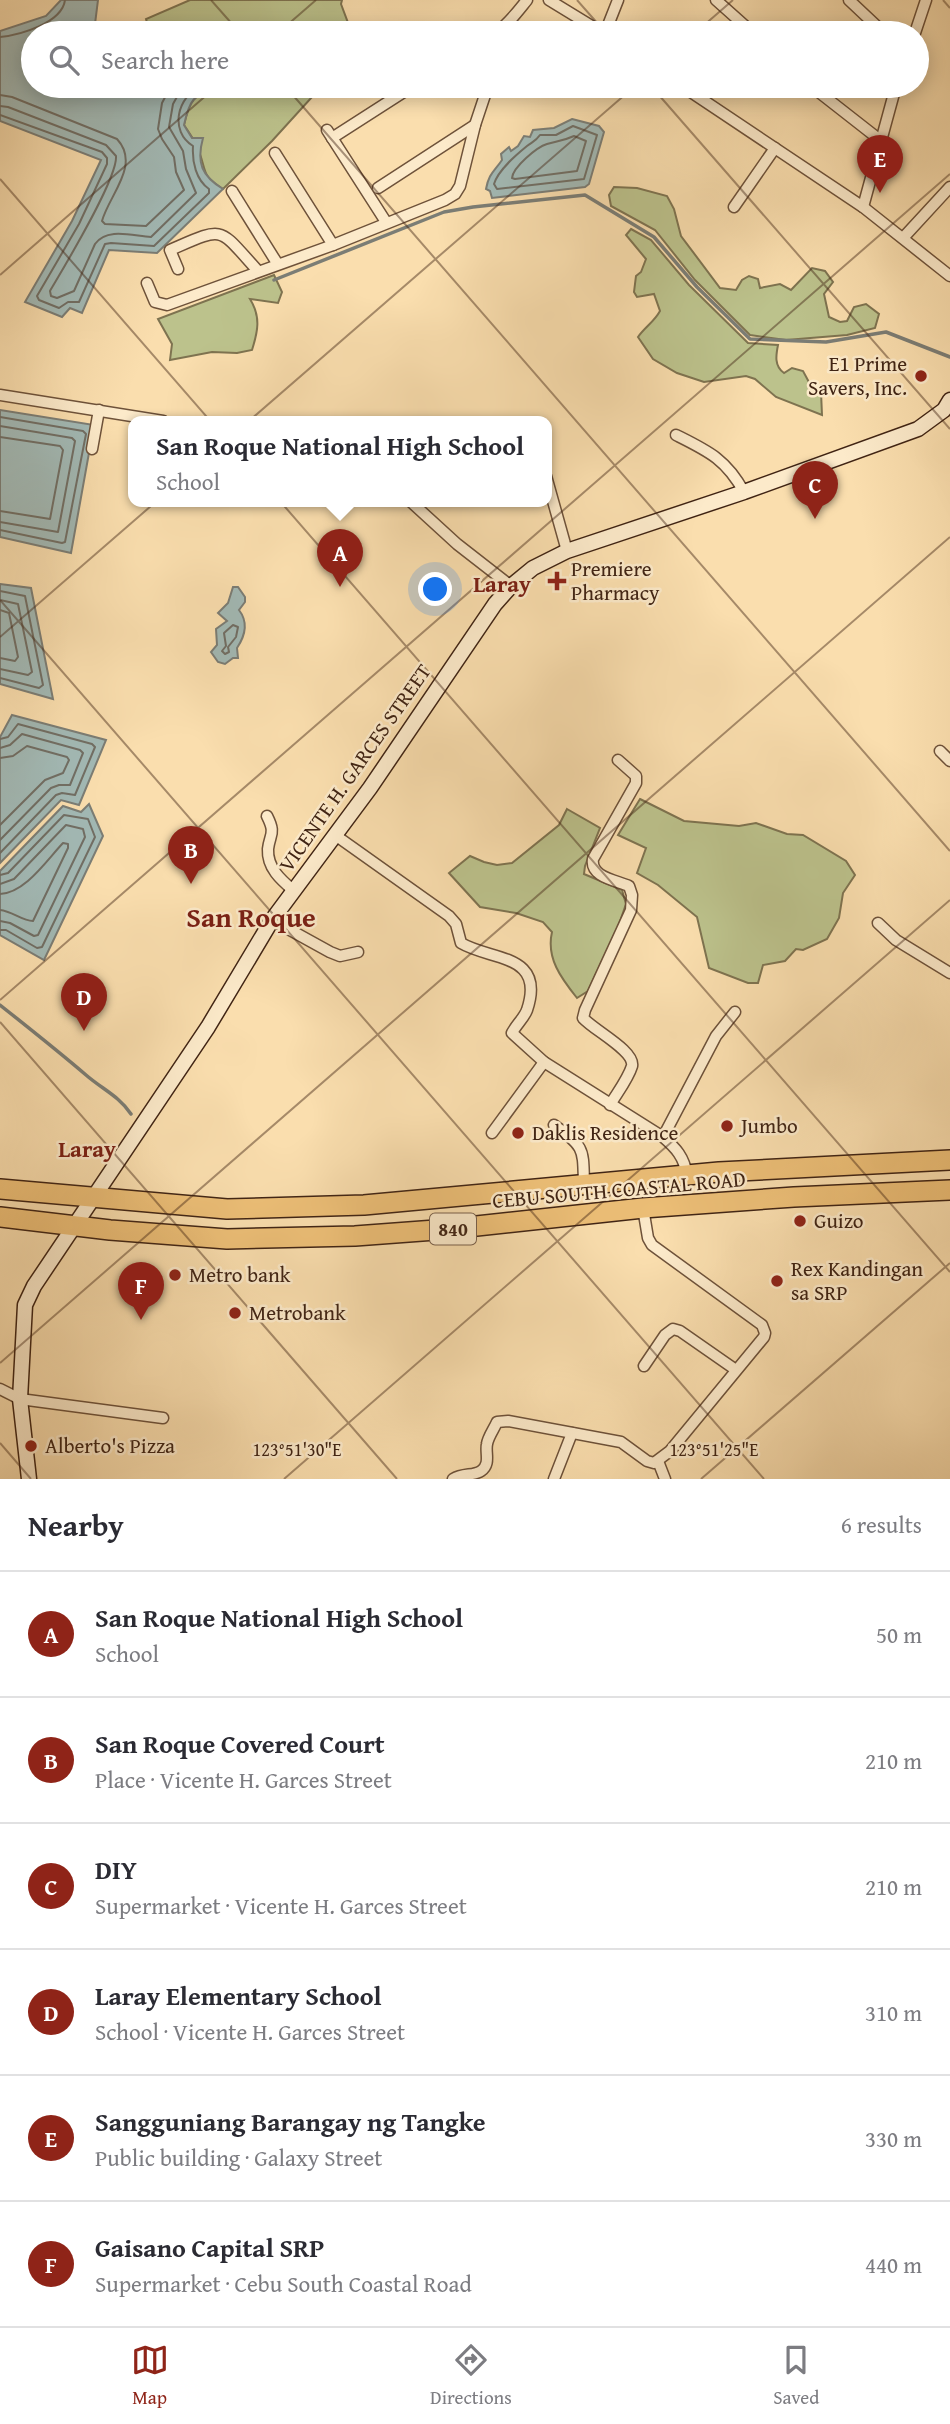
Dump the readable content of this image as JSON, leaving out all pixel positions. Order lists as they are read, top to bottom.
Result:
{
  "streets": {
    "highway": ["CEBU SOUTH COASTAL ROAD", "840"],
    "street": ["VICENTE H. GARCES STREET"]
  },
  "crossings": [
    ["VICENTE H. GARCES STREET", "CEBU SOUTH COASTAL ROAD"]
  ],
  "districts": ["Laray", "San Roque", "Laray"],
  "places": {
    "other": [
      "E1 Prime Savers, Inc.",
      "Jumbo",
      "Daklis Residence",
      "Guizo",
      "Metro bank",
      "Rex Kandingan sa SRP",
      "Metrobank",
      "Alberto's Pizza"
    ],
    "health": ["Premiere Pharmacy"]
  },
  "page": {
    "search": "Search here",
    "pins": [
      "E",
      "C",
      "A",
      "B",
      "D",
      "F"
    ],
    "popup": ["San Roque National High School", "School"],
    "heading": ["Nearby", "6 results"],
    "list": [
      {
        "mark": "A",
        "name": "San Roque National High School",
        "note": "School",
        "value": "50 m"
      },
      {
        "mark": "B",
        "name": "San Roque Covered Court",
        "note": "Place · Vicente H. Garces Street",
        "value": "210 m"
      },
      {
        "mark": "C",
        "name": "DIY",
        "note": "Supermarket · Vicente H. Garces Street",
        "value": "210 m"
      },
      {
        "mark": "D",
        "name": "Laray Elementary School",
        "note": "School · Vicente H. Garces Street",
        "value": "310 m"
      },
      {
        "mark": "E",
        "name": "Sangguniang Barangay ng Tangke",
        "note": "Public building · Galaxy Street",
        "value": "330 m"
      },
      {
        "mark": "F",
        "name": "Gaisano Capital SRP",
        "note": "Supermarket · Cebu South Coastal Road",
        "value": "440 m"
      }
    ],
    "nav": ["Map", "Directions", "Saved"]
  },
  "coordinates": ["123°51'30\"E", "123°51'25\"E"]
}
